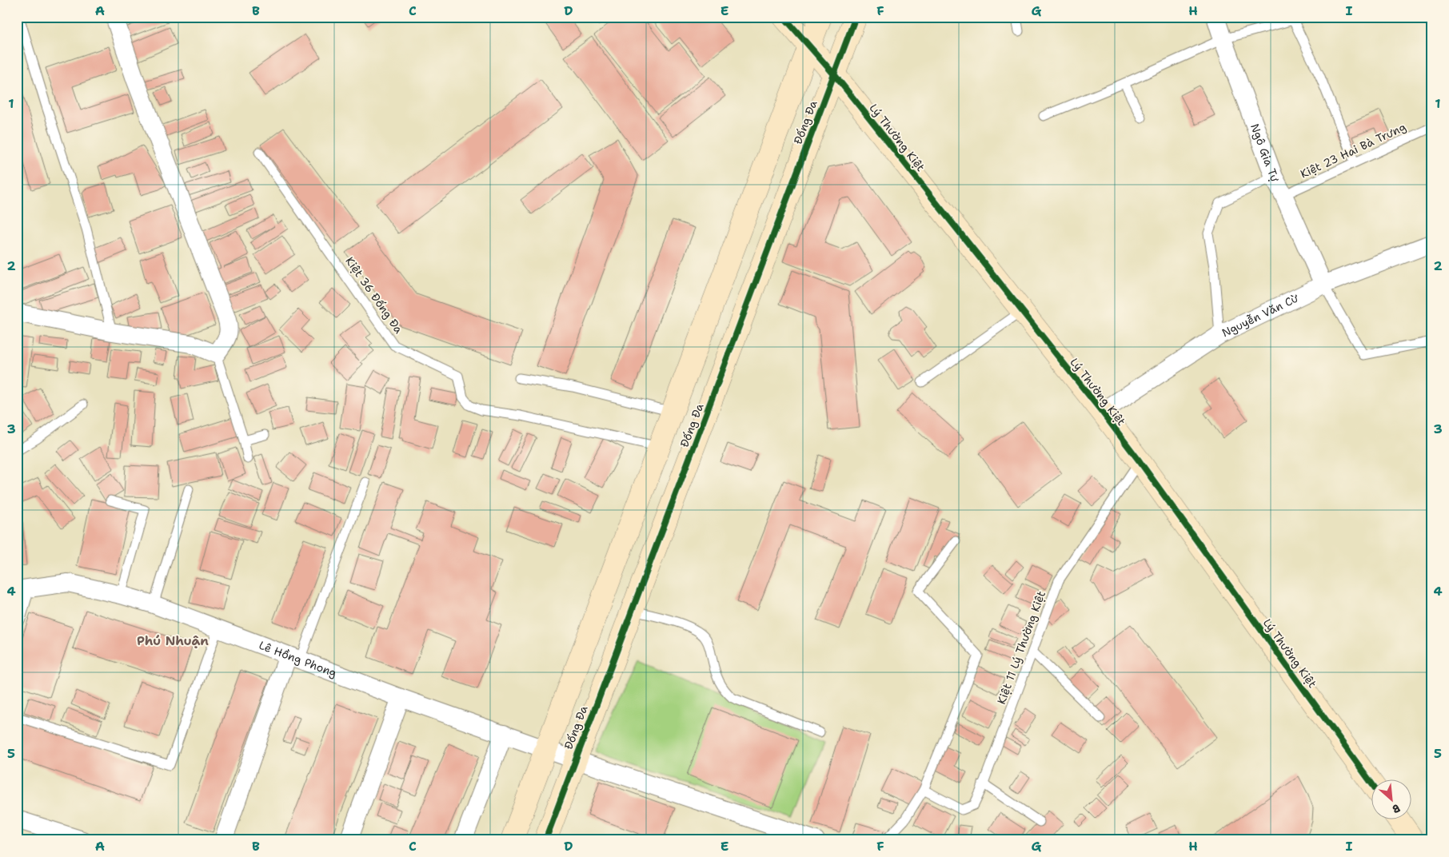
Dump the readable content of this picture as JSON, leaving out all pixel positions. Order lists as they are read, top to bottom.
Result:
{
  "streets": {
    "street": [
      "Đống Đa",
      "Lý Thường Kiệt",
      "Ngô Gia Tự",
      "Nguyễn Văn Cừ",
      "Lê Hồng Phong"
    ],
    "lane": ["Kiệt 23 Hai Bà Trưng", "Kiệt 36 Đống Đa", "Kiệt 11 Lý Thường Kiệt"]
  },
  "crossings": [
    ["Đống Đa", "Lý Thường Kiệt"],
    ["Đống Đa", "Kiệt 36 Đống Đa"],
    ["Đống Đa", "Lê Hồng Phong"],
    ["Lý Thường Kiệt", "Nguyễn Văn Cừ"],
    ["Lý Thường Kiệt", "Kiệt 11 Lý Thường Kiệt"],
    ["Kiệt 23 Hai Bà Trưng", "Ngô Gia Tự"],
    ["Ngô Gia Tự", "Nguyễn Văn Cừ"]
  ],
  "districts": ["Phú Nhuận"],
  "north": "bottom right",
  "grid": {
    "columns": [
      "A",
      "B",
      "C",
      "D",
      "E",
      "F",
      "G",
      "H",
      "I"
    ],
    "rows": [
      "1",
      "2",
      "3",
      "4",
      "5"
    ]
  }
}
